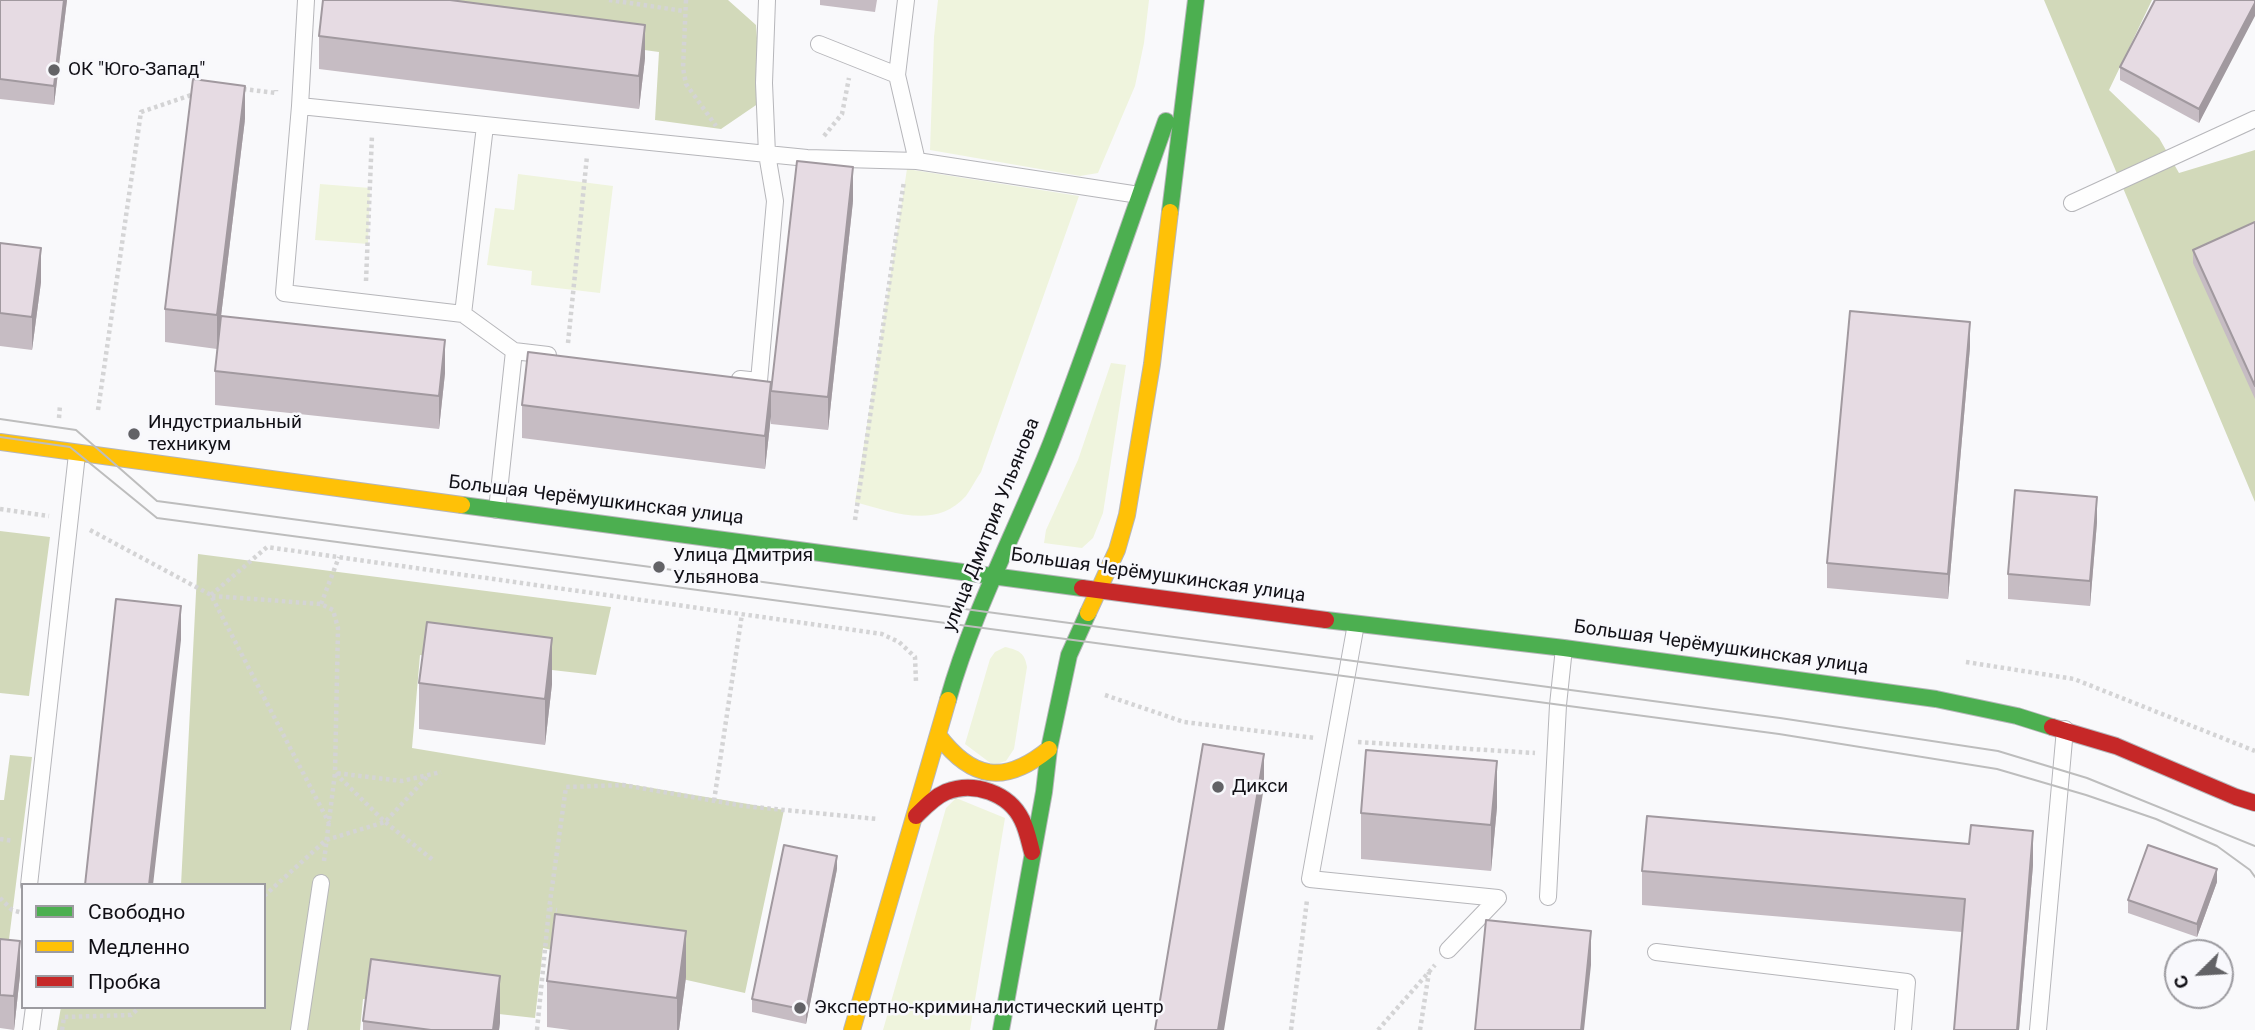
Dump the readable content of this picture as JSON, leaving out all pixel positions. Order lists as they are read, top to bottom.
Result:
{
  "streets": {
    "main road": ["Большая Черёмушкинская улица", "улица Дмитрия Ульянова"]
  },
  "crossings": [
    ["Большая Черёмушкинская улица", "улица Дмитрия Ульянова"]
  ],
  "places": [
    "ОК \"Юго-Запад\"",
    "Индустриальный техникум",
    "Улица Дмитрия Ульянова",
    "Дикси",
    "Экспертно-криминалистический центр"
  ],
  "legend": ["Свободно", "Медленно", "Пробка"],
  "north": "bottom left"
}
